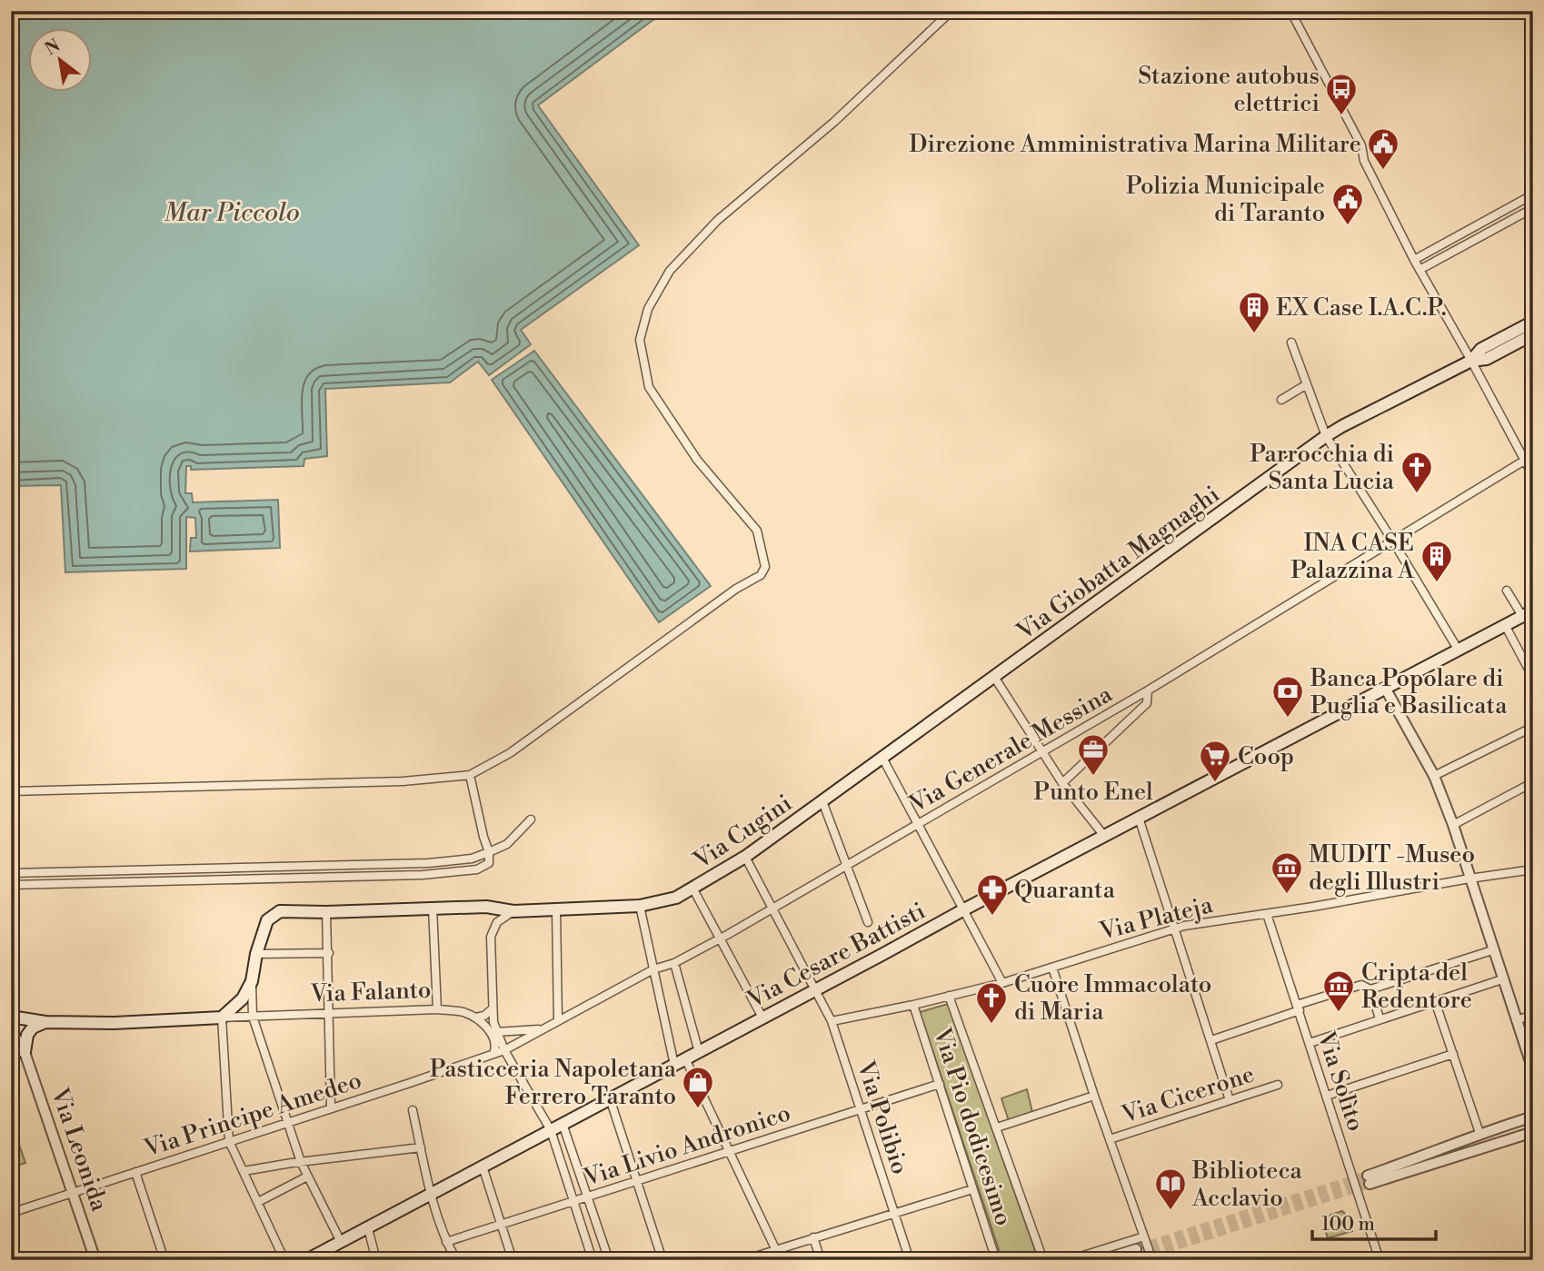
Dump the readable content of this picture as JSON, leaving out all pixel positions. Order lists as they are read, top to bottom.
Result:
{
  "streets": {
    "main road": [
      "Via Giobatta Magnaghi",
      "Via Cugini",
      "Via Cesare Battisti",
      "Via Falanto"
    ],
    "street": [
      "Via Generale Messina",
      "Via Plateja",
      "Via Solìto",
      "Via Cicerone",
      "Via Principe Amedeo",
      "Via Polibio",
      "Via Pio dodicesimo",
      "Via Livio Andronico",
      "Via Leonida"
    ]
  },
  "crossings": [
    ["Via Giobatta Magnaghi", "Via Cugini"],
    ["Via Generale Messina", "Via Principe Amedeo"],
    ["Via Generale Messina", "Via Polibio"],
    ["Via Cugini", "Via Polibio"],
    ["Via Plateja", "Via Solìto"],
    ["Via Plateja", "Via Polibio"],
    ["Via Plateja", "Via Pio dodicesimo"],
    ["Via Cesare Battisti", "Via Polibio"],
    ["Via Principe Amedeo", "Via Leonida"],
    ["Via Polibio", "Via Livio Andronico"],
    ["Via Pio dodicesimo", "Via Livio Andronico"]
  ],
  "water": ["Mar Piccolo"],
  "places": {
    "bus stop": ["Stazione autobus elettrici"],
    "public building": ["Direzione Amministrativa Marina Militare", "Polizia Municipale di Taranto"],
    "building": ["EX Case I.A.C.P.", "INA CASE Palazzina A"],
    "church": ["Parrocchia di Santa Lucia", "Cuore Immacolato di Maria"],
    "bank": ["Banca Popolare di Puglia e Basilicata"],
    "office": ["Punto Enel"],
    "supermarket": ["Coop"],
    "museum": ["MUDIT -Museo degli Illustri", "Cripta del Redentore"],
    "pharmacy": ["Quaranta"],
    "shop": ["Pasticceria Napoletana Ferrero Taranto"],
    "library": ["Biblioteca Acclavio"]
  },
  "scale_bar": "100 m",
  "north": "top left"
}
